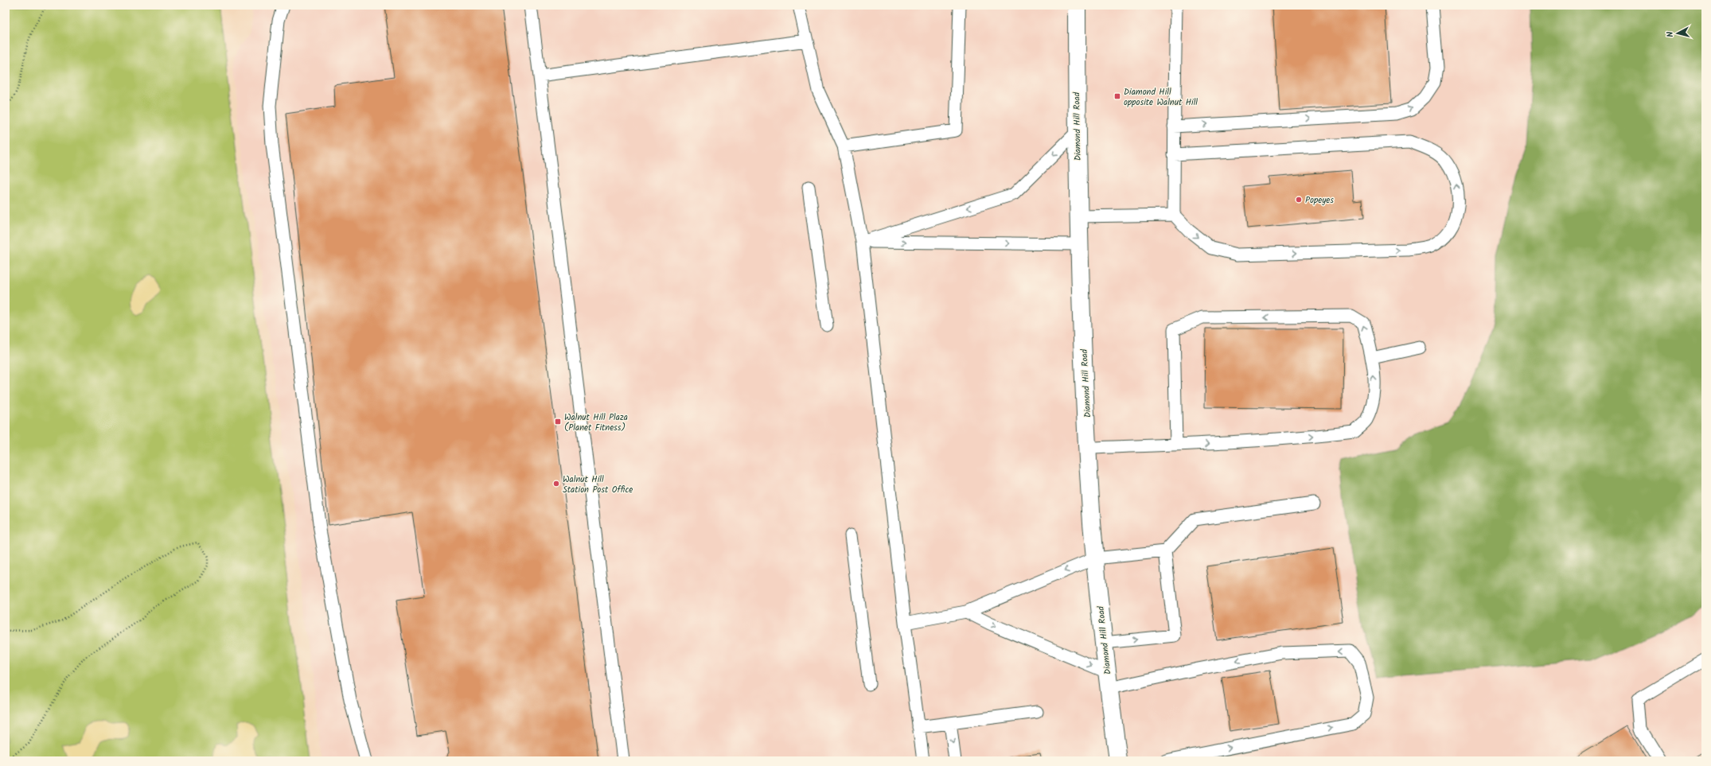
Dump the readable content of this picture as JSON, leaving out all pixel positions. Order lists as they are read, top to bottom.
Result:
{
  "streets": {
    "main road": ["Diamond Hill Road"]
  },
  "places": {
    "transit": ["Diamond Hill opposite Walnut Hill", "Walnut Hill Plaza (Planet Fitness)"],
    "other": ["Popeyes", "Walnut Hill Station Post Office"]
  },
  "north": "left"
}
